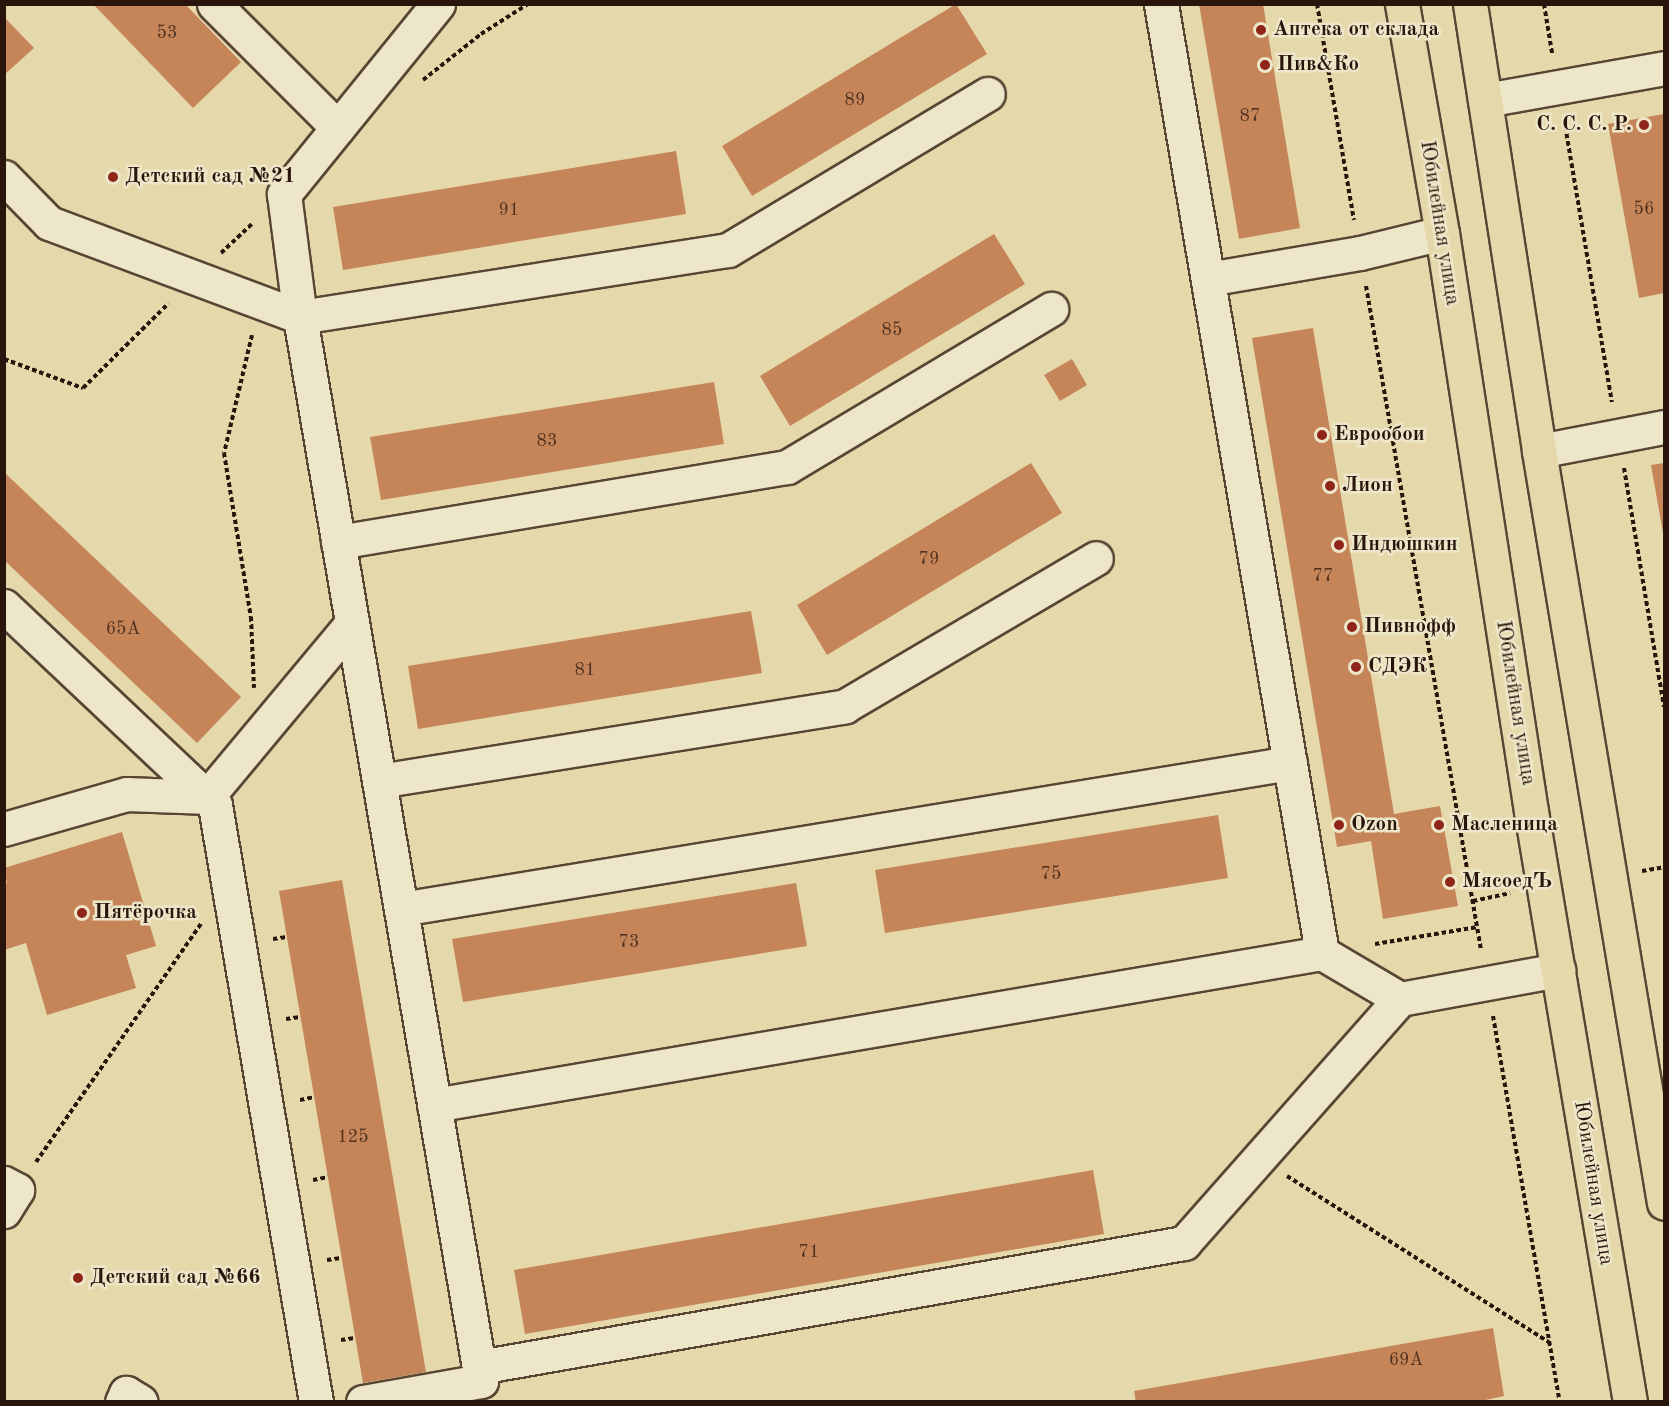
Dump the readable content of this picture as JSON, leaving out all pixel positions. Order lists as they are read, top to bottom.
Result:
{
  "streets": {
    "main road": ["Юбилейная улица"]
  },
  "places": [
    "Аптека от склада",
    "Пив&Ко",
    "С. С. С. Р.",
    "Детский сад №21",
    "Еврообои",
    "Лион",
    "Индюшкин",
    "Пивнофф",
    "СДЭК",
    "Ozon",
    "Масленица",
    "МясоедЪ",
    "Пятёрочка",
    "Детский сад №66"
  ],
  "house_numbers": [
    "53",
    "89",
    "87",
    "56",
    "91",
    "85",
    "83",
    "79",
    "77",
    "65А",
    "81",
    "75",
    "73",
    "125",
    "71",
    "69А"
  ]
}
